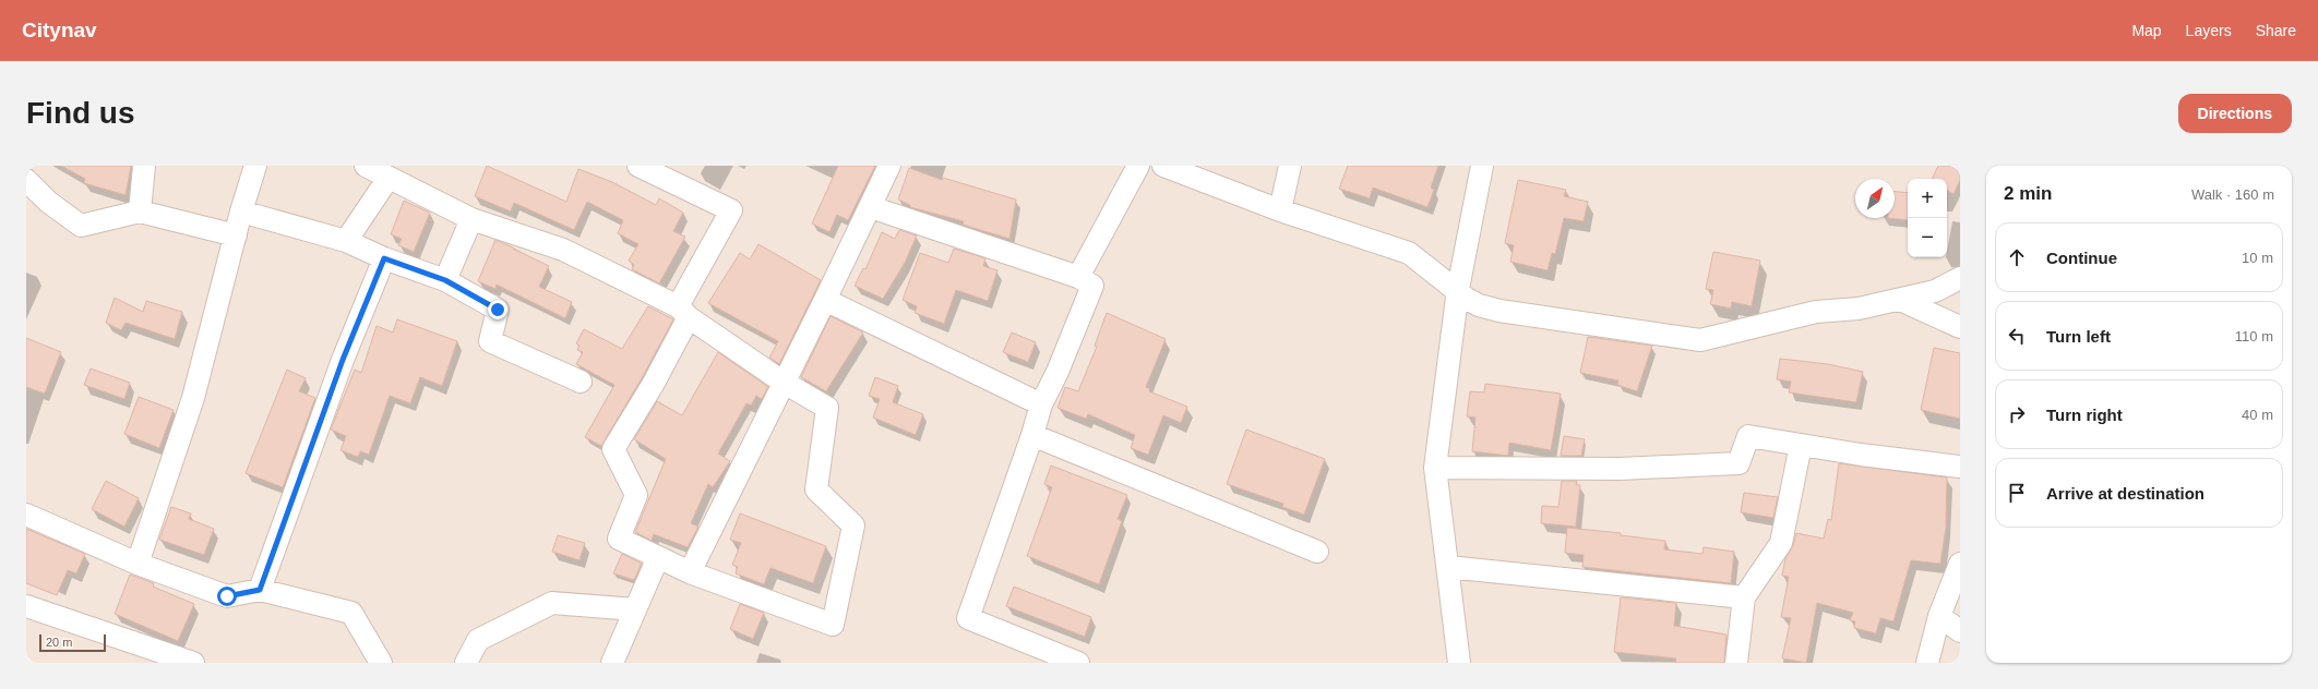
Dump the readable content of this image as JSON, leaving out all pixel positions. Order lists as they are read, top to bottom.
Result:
{
  "scale_bar": "20 m",
  "north": "top right",
  "page": {
    "header": "Citynav",
    "nav": ["Map", "Layers", "Share"],
    "buttons": "Directions",
    "title": "Find us",
    "heading": ["2 min", "Walk · 160 m"],
    "map_buttons": ["+", "−"],
    "list": [
      ["Continue", "10 m"],
      ["Turn left", "110 m"],
      ["Turn right", "40 m"],
      "Arrive at destination"
    ],
    "scale": "20 m"
  }
}
